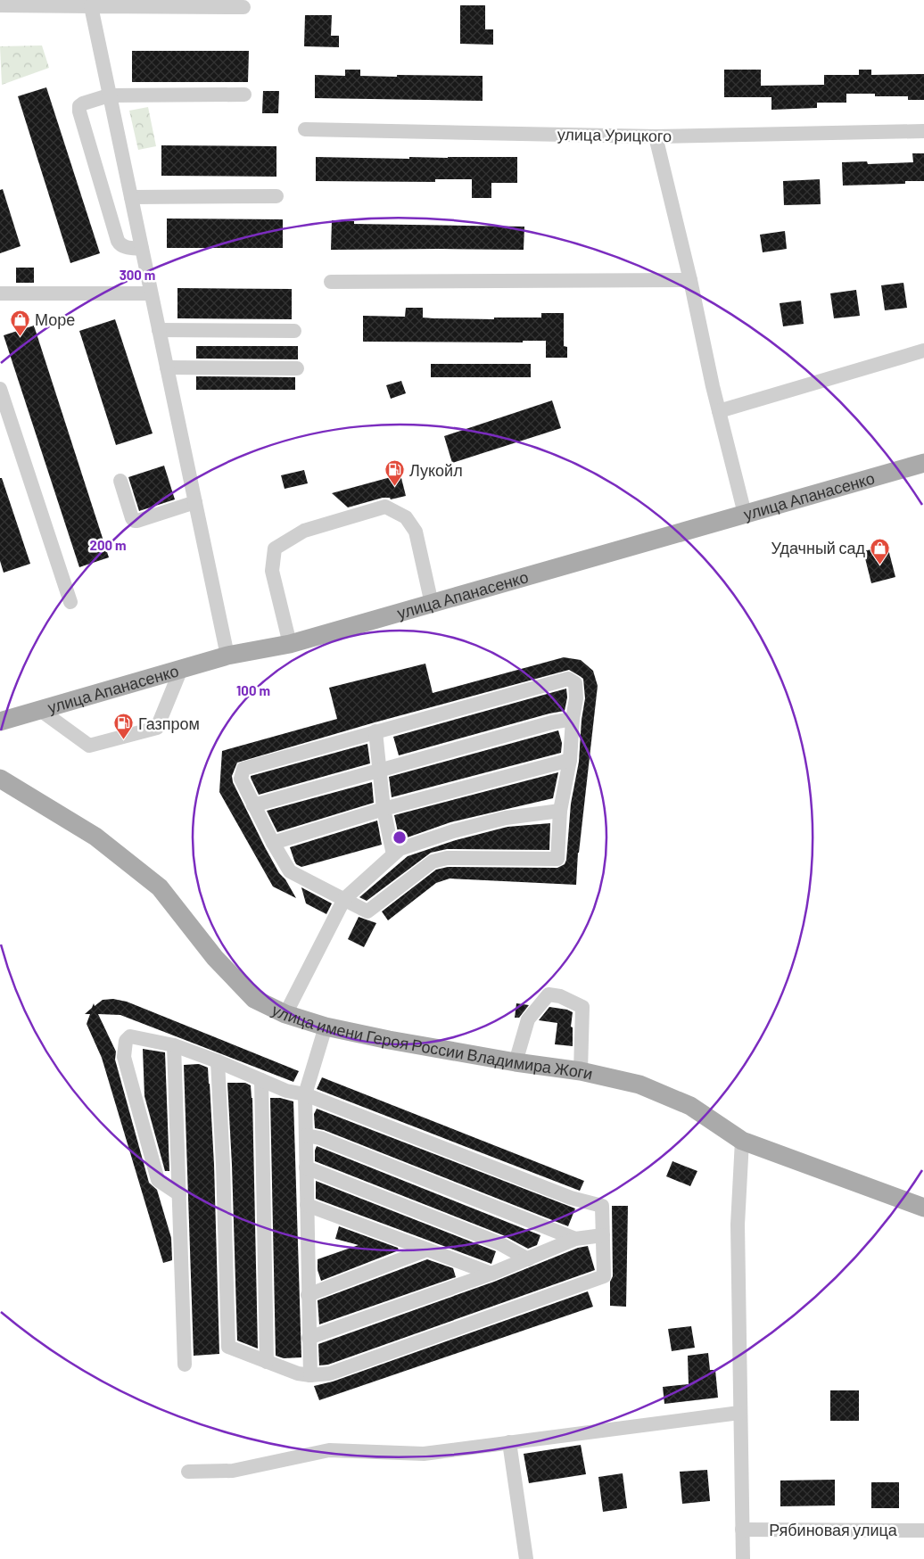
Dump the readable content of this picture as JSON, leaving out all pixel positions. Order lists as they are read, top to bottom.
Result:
{
  "streets": {
    "main road": ["улица Апанасенко", "улица имени Героя России Владимира Жоги"],
    "street": ["улица Урицкого", "Рябиновая улица"]
  },
  "places": {
    "shop": ["Море", "Удачный сад"],
    "fuel station": ["Лукойл", "Газпром"]
  },
  "rings": ["300 m", "200 m", "100 m"]
}
